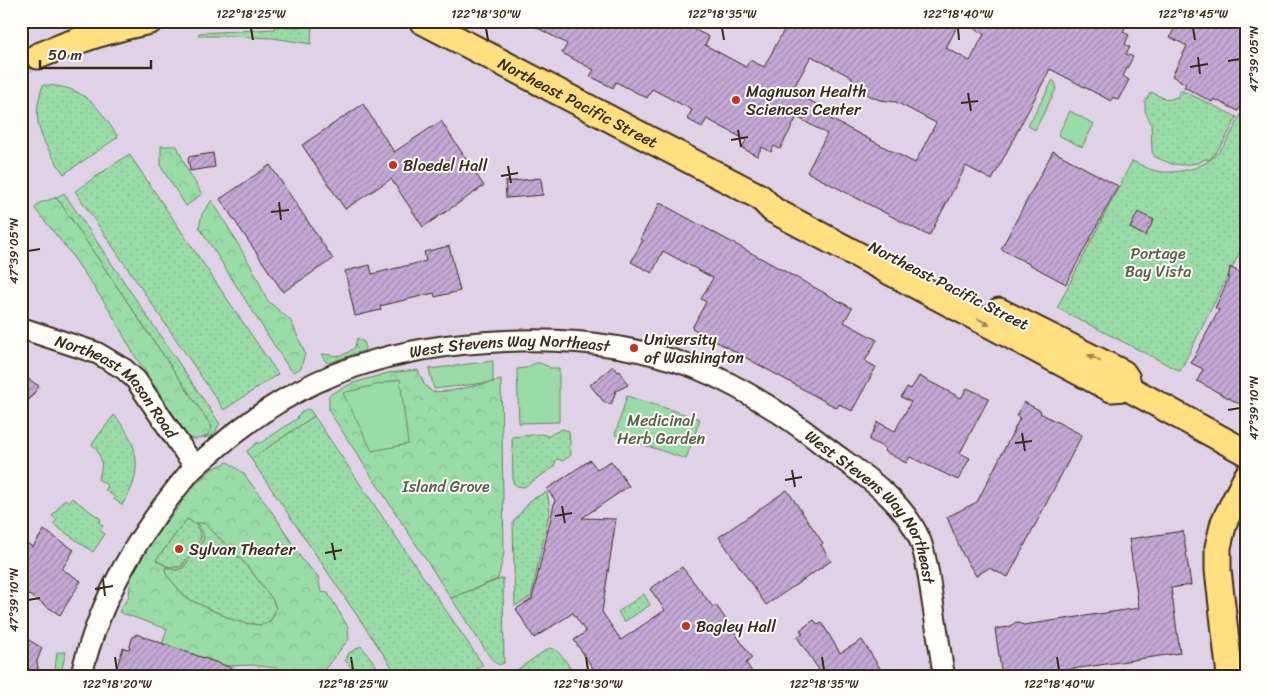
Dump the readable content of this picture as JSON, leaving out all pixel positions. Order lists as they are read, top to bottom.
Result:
{
  "streets": {
    "main road": ["Northeast Pacific Street"],
    "street": ["West Stevens Way Northeast", "Northeast Mason Road"]
  },
  "crossings": [
    ["West Stevens Way Northeast", "Northeast Mason Road"]
  ],
  "parks": ["Portage Bay Vista", "Medicinal Herb Garden", "Island Grove"],
  "places": [
    "Magnuson Health Sciences Center",
    "Bloedel Hall",
    "University of Washington",
    "Sylvan Theater",
    "Bagley Hall"
  ],
  "scale_bar": "50 m",
  "coordinates": [
    "122°18'25\"W",
    "122°18'30\"W",
    "122°18'35\"W",
    "122°18'40\"W",
    "122°18'45\"W",
    "47°39'05\"N",
    "47°39'10\"N",
    "122°18'20\"W"
  ]
}
